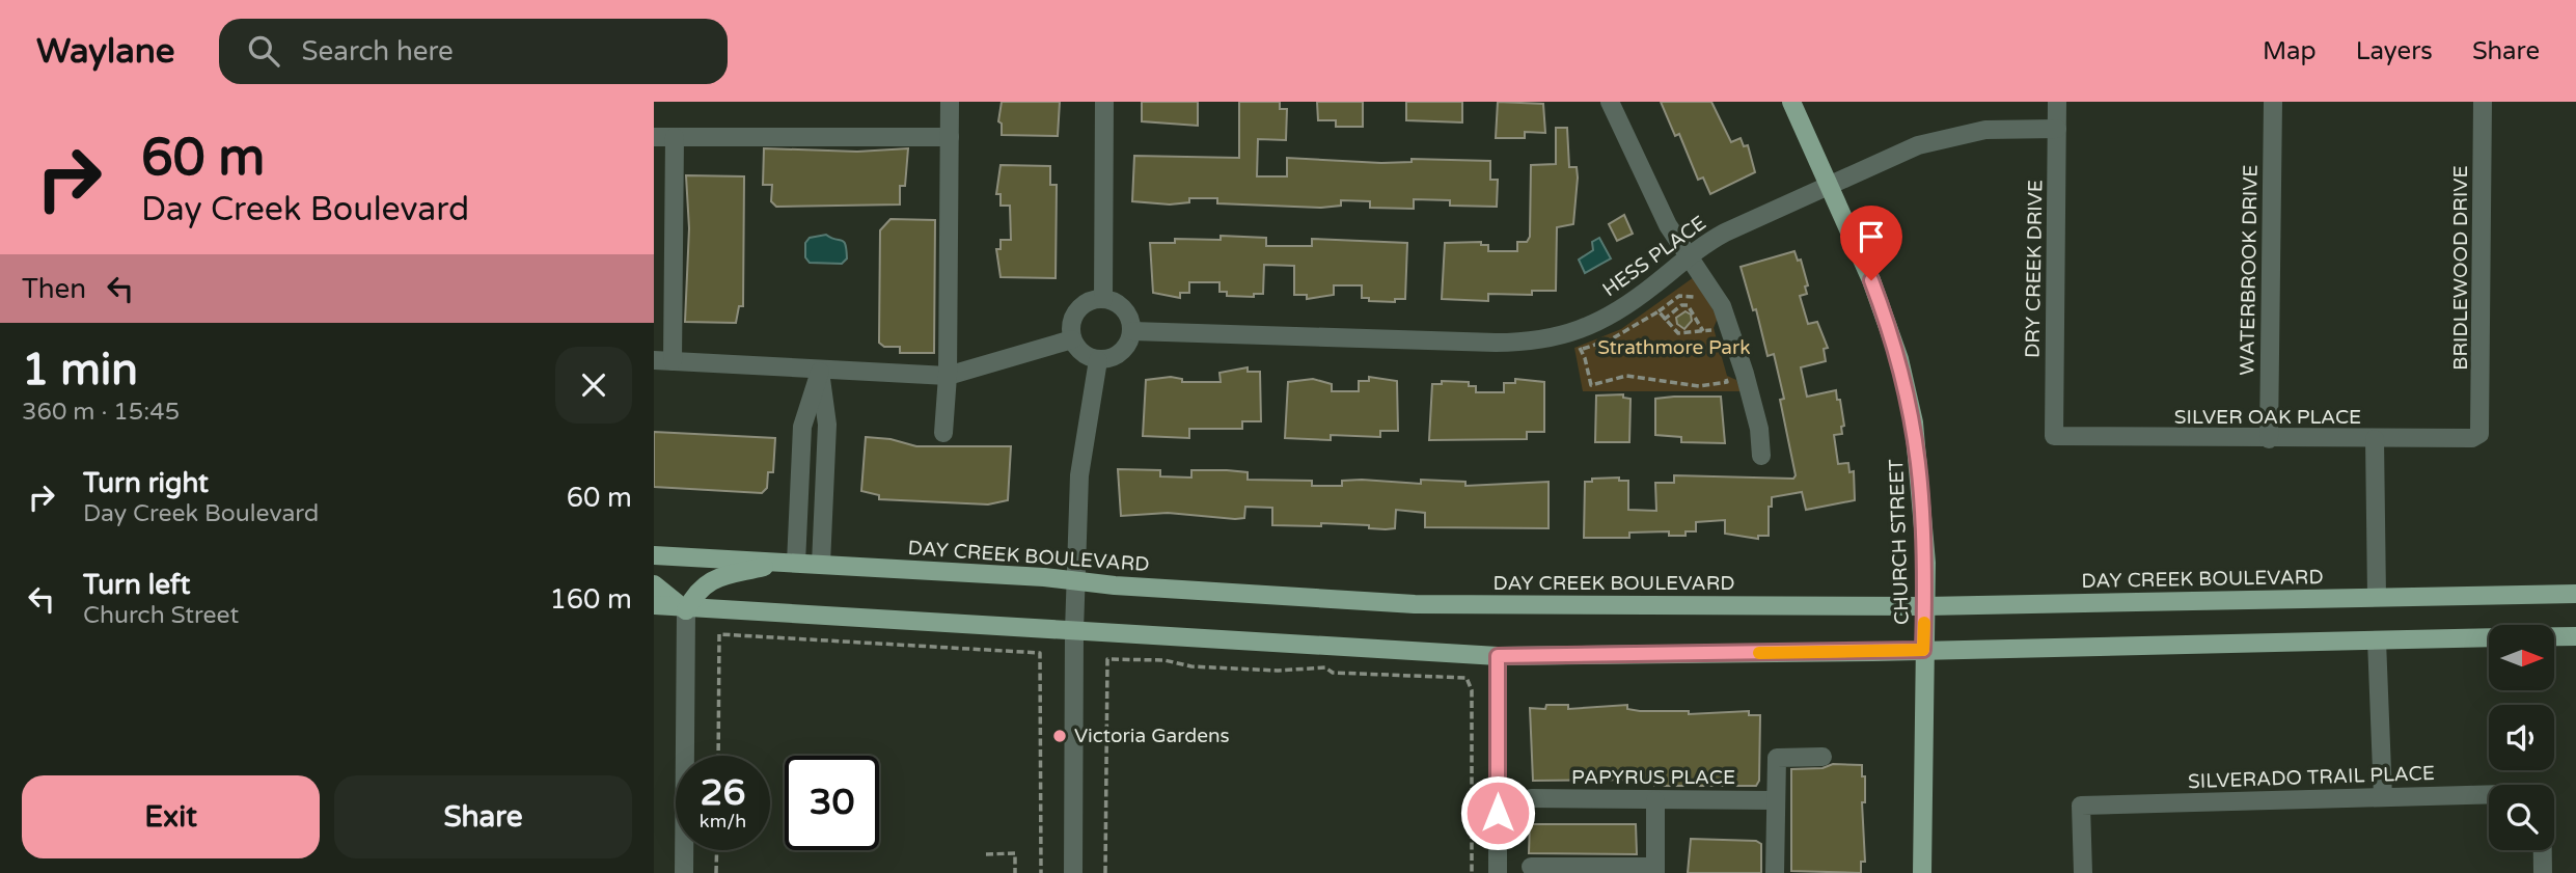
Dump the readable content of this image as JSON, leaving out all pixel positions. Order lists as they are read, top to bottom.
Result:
{
  "streets": {
    "main road": ["CHURCH STREET", "DAY CREEK BOULEVARD"],
    "street": [
      "HESS PLACE",
      "BRIDLEWOOD DRIVE",
      "DRY CREEK DRIVE",
      "WATERBROOK DRIVE",
      "SILVER OAK PLACE",
      "PAPYRUS PLACE",
      "SILVERADO TRAIL PLACE"
    ]
  },
  "crossings": [
    ["HESS PLACE", "DRY CREEK DRIVE"],
    ["HESS PLACE", "CHURCH STREET"],
    ["BRIDLEWOOD DRIVE", "SILVER OAK PLACE"],
    ["DRY CREEK DRIVE", "SILVER OAK PLACE"],
    ["WATERBROOK DRIVE", "SILVER OAK PLACE"],
    ["CHURCH STREET", "DAY CREEK BOULEVARD"]
  ],
  "parks": ["Strathmore Park"],
  "places": ["Victoria Gardens"],
  "north": "right",
  "page": {
    "header": "Waylane",
    "search": "Search here",
    "nav": ["Map", "Layers", "Share"],
    "turn": ["60 m", "Day Creek Boulevard"],
    "then": "Then",
    "heading": ["1 min", "360 m · 15:45"],
    "list": [
      {
        "name": "Turn right",
        "note": "Day Creek Boulevard",
        "value": "60 m"
      },
      {
        "name": "Turn left",
        "note": "Church Street",
        "value": "160 m"
      }
    ],
    "speed": "26 km/h",
    "limit": "30",
    "buttons": ["Exit", "Share"]
  }
}
